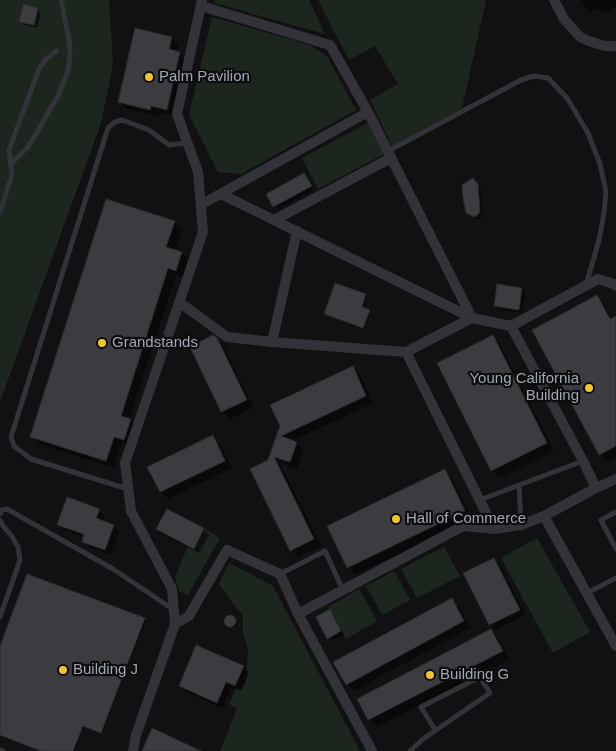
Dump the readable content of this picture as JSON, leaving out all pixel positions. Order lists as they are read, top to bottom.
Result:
{
  "places": [
    "Palm Pavilion",
    "Grandstands",
    "Young California Building",
    "Hall of Commerce",
    "Building J",
    "Building G"
  ]
}
